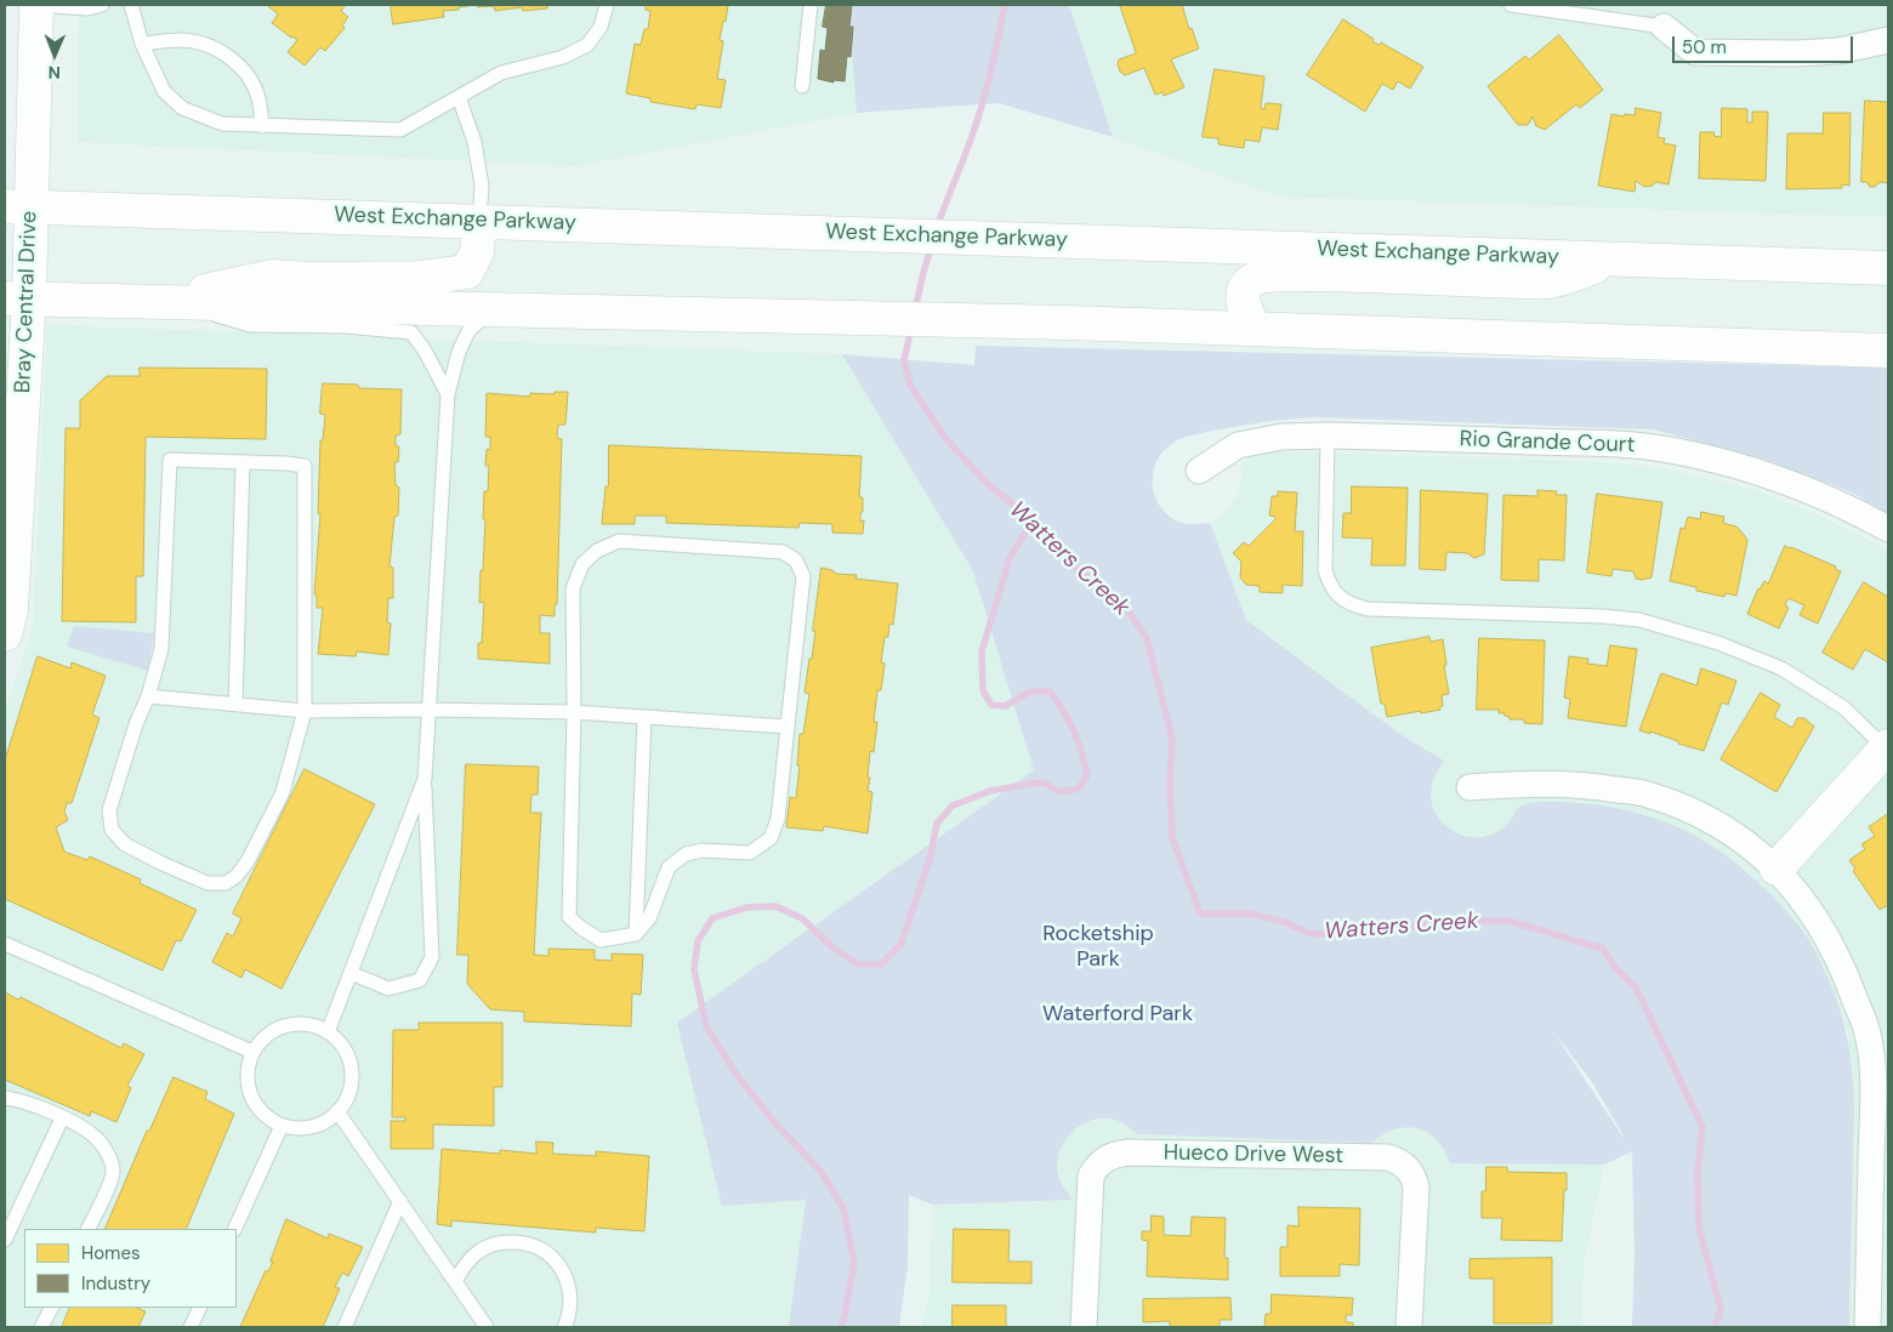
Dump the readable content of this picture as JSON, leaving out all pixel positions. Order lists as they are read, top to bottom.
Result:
{
  "streets": {
    "main road": ["West Exchange Parkway", "Bray Central Drive"],
    "street": ["Rio Grande Court", "Hueco Drive West"]
  },
  "crossings": [
    ["West Exchange Parkway", "Bray Central Drive"]
  ],
  "water": ["Watters Creek"],
  "parks": ["Rocketship Park", "Waterford Park"],
  "legend": ["Homes", "Industry"],
  "scale_bar": "50 m",
  "north": "bottom"
}
